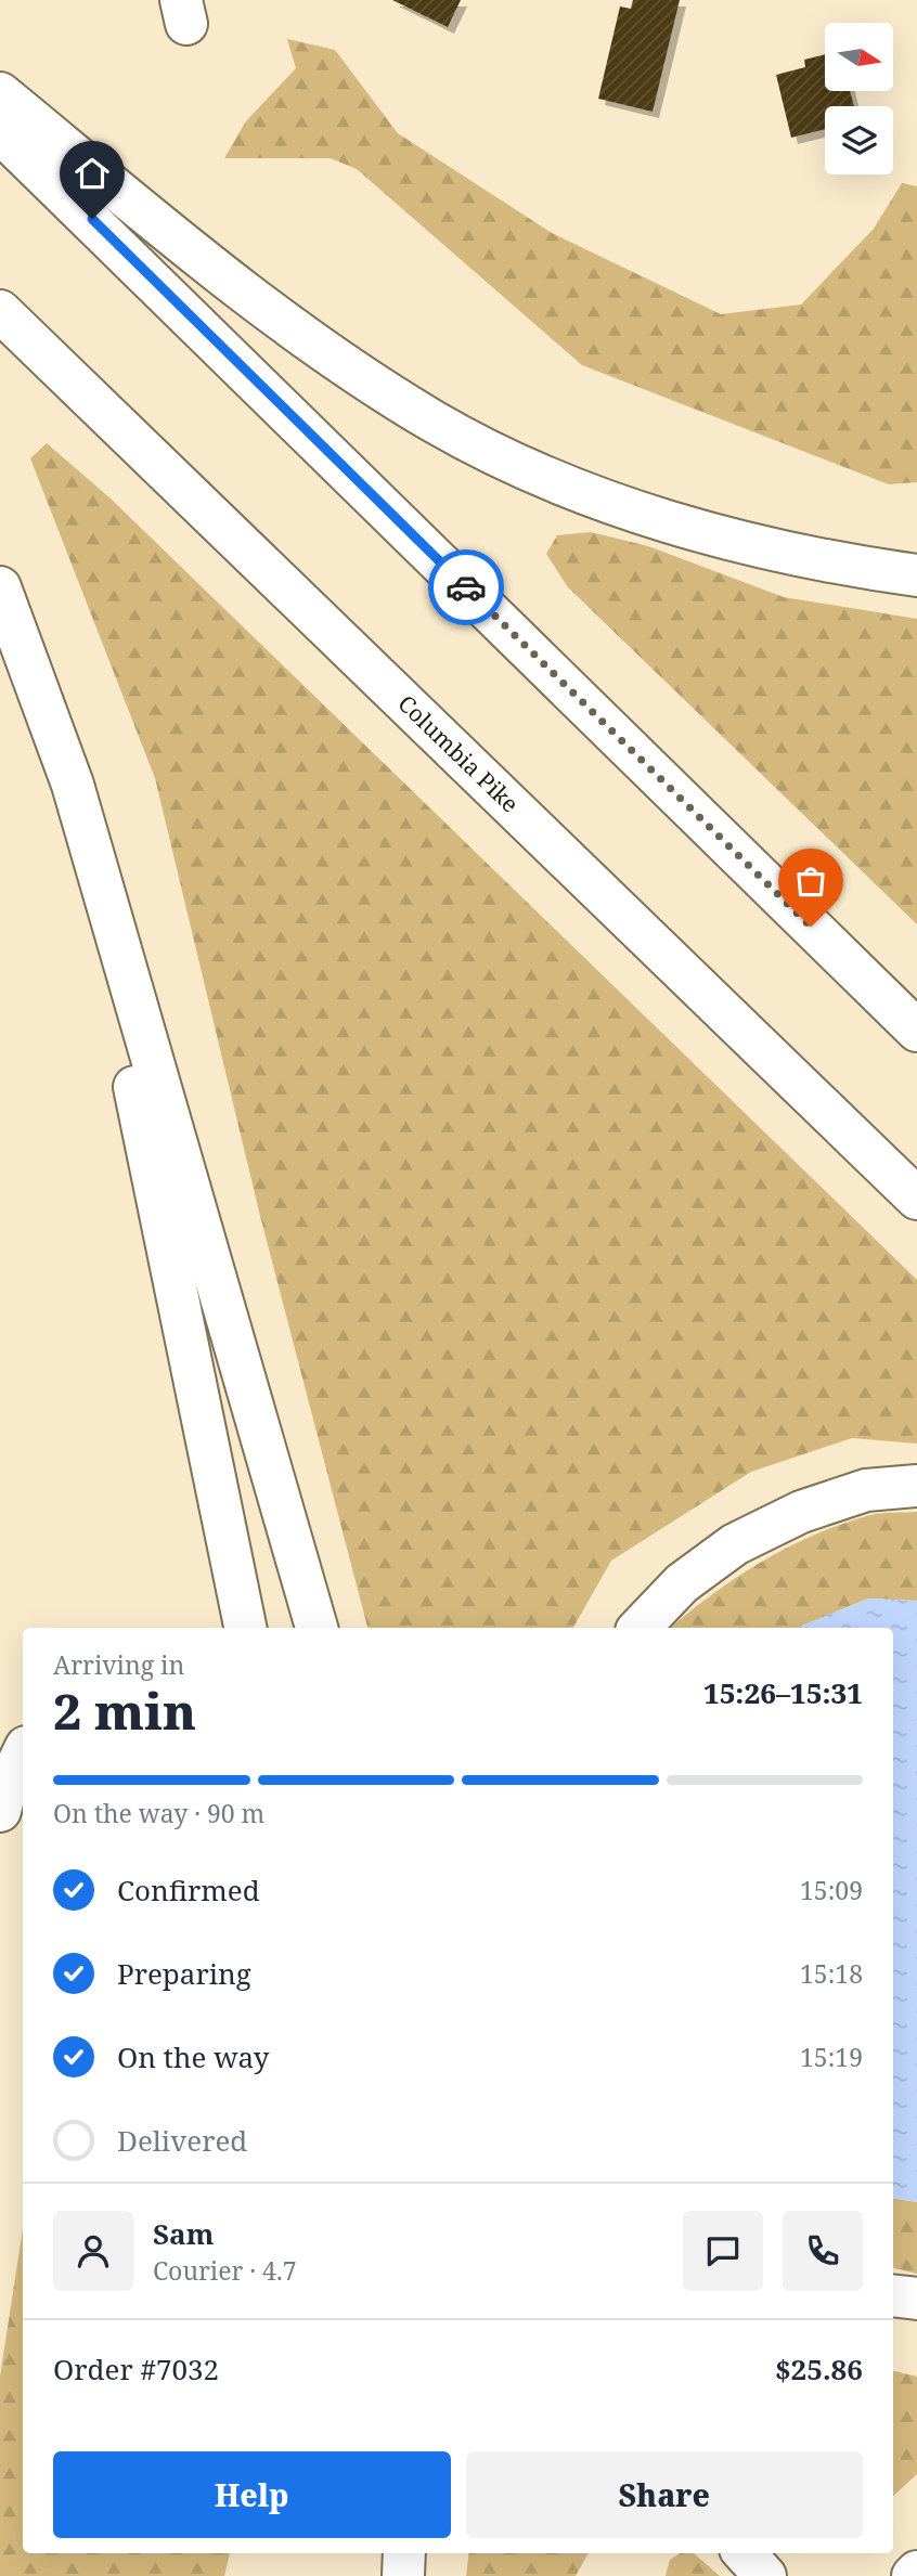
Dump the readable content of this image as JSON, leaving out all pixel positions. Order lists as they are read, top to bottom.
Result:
{
  "streets": {
    "main road": ["Columbia Pike"]
  },
  "north": "right",
  "page": {
    "heading": ["2 min", "Arriving in", "15:26–15:31"],
    "panel": [
      "Sam",
      "Courier · 4.7",
      "Order #7032",
      "$25.86"
    ],
    "bar": "On the way · 90 m",
    "list": [
      ["Confirmed", "15:09"],
      ["Preparing", "15:18"],
      ["On the way", "15:19"],
      "Delivered"
    ],
    "buttons": ["Help", "Share"]
  }
}
